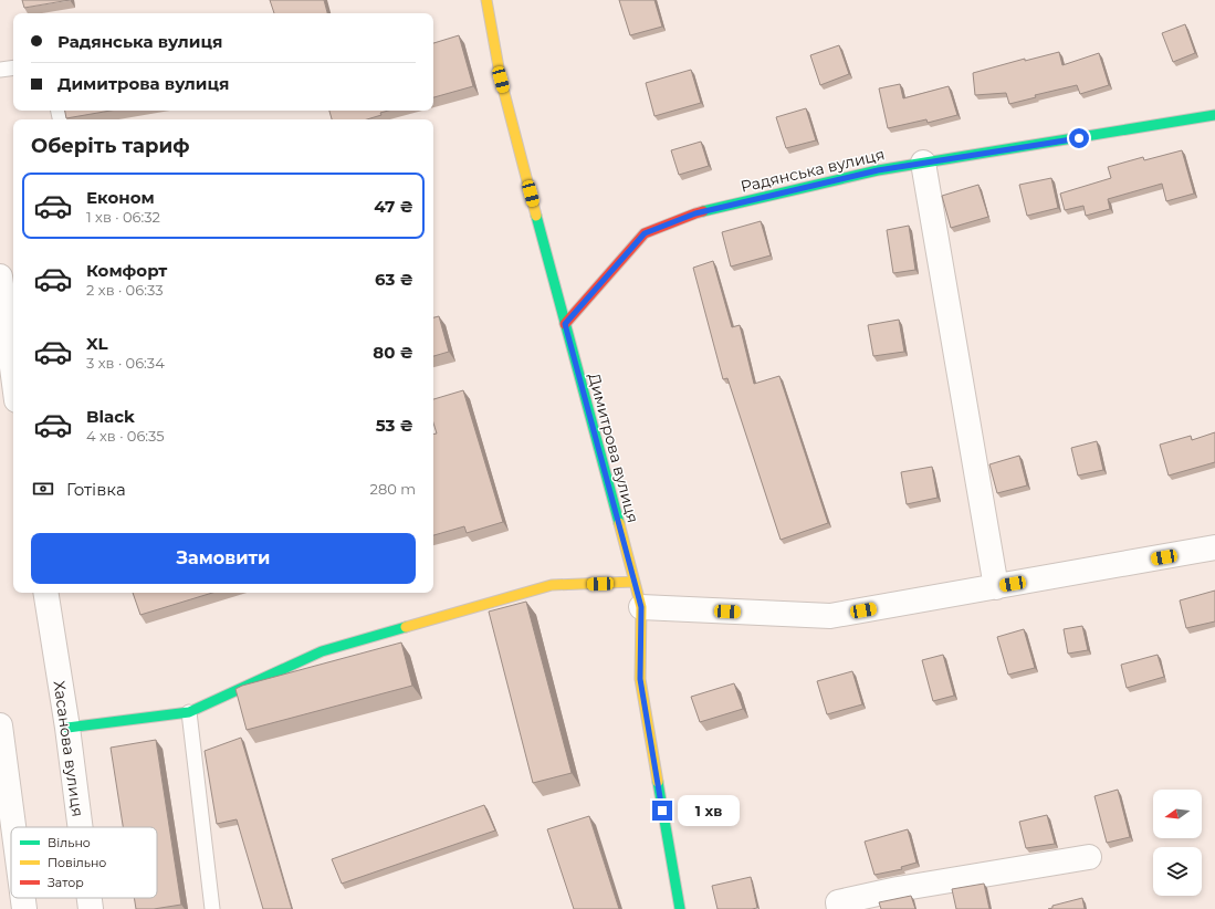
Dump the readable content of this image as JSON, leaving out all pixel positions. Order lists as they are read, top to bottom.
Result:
{
  "streets": {
    "street": ["Радянська вулиця", "Димитрова вулиця", "Хасанова вулиця"]
  },
  "crossings": [
    ["Радянська вулиця", "Димитрова вулиця"]
  ],
  "legend": ["Вільно", "Повільно", "Затор"],
  "north": "left",
  "page": {
    "banner": ["Радянська вулиця", "Димитрова вулиця"],
    "heading": "Оберіть тариф",
    "list": [
      {
        "name": "Економ",
        "note": "1 хв · 06:32",
        "value": "47 ₴"
      },
      {
        "name": "Комфорт",
        "note": "2 хв · 06:33",
        "value": "63 ₴"
      },
      {
        "name": "XL",
        "note": "3 хв · 06:34",
        "value": "80 ₴"
      },
      {
        "name": "Black",
        "note": "4 хв · 06:35",
        "value": "53 ₴"
      }
    ],
    "pay": ["Готівка", "280 m"],
    "buttons": "Замовити",
    "bubble": "1 хв"
  }
}
